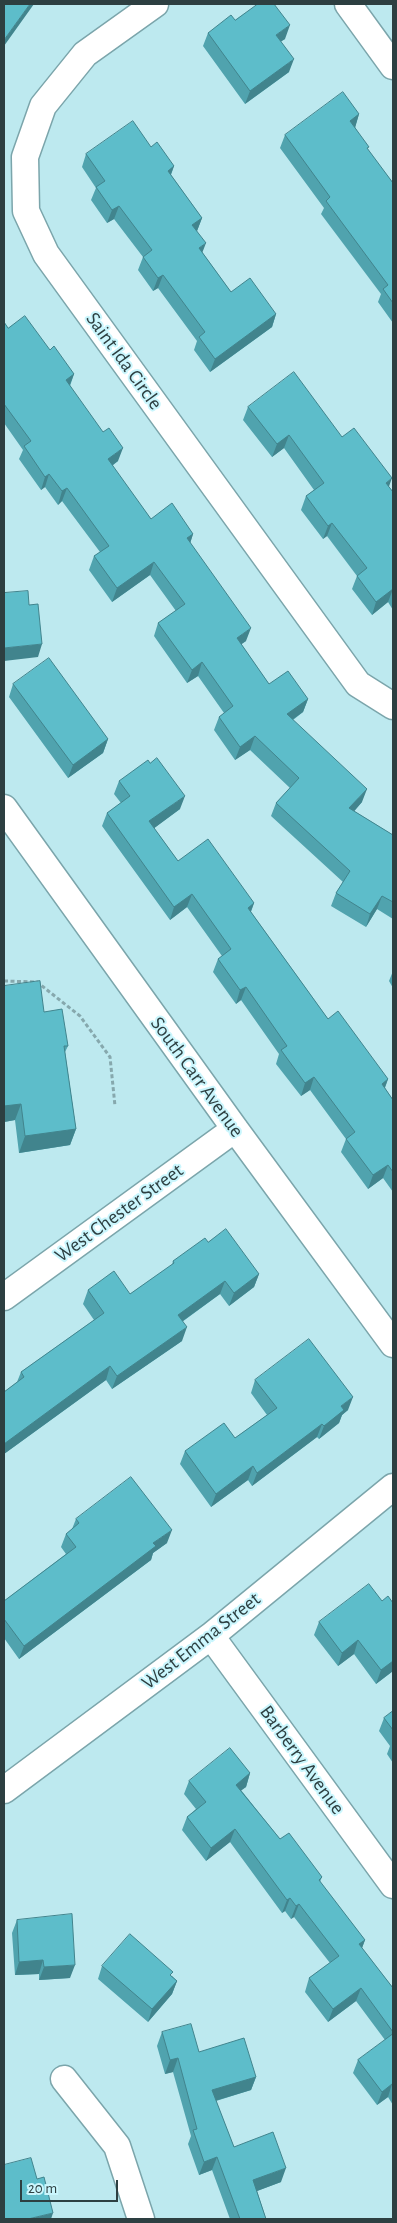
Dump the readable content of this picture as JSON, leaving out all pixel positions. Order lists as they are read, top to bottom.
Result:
{
  "streets": {
    "street": [
      "Saint Ida Circle",
      "South Carr Avenue",
      "West Chester Street",
      "West Emma Street",
      "Barberry Avenue"
    ]
  },
  "crossings": [
    ["South Carr Avenue", "West Chester Street"],
    ["West Emma Street", "Barberry Avenue"]
  ],
  "scale_bar": "20 m"
}
